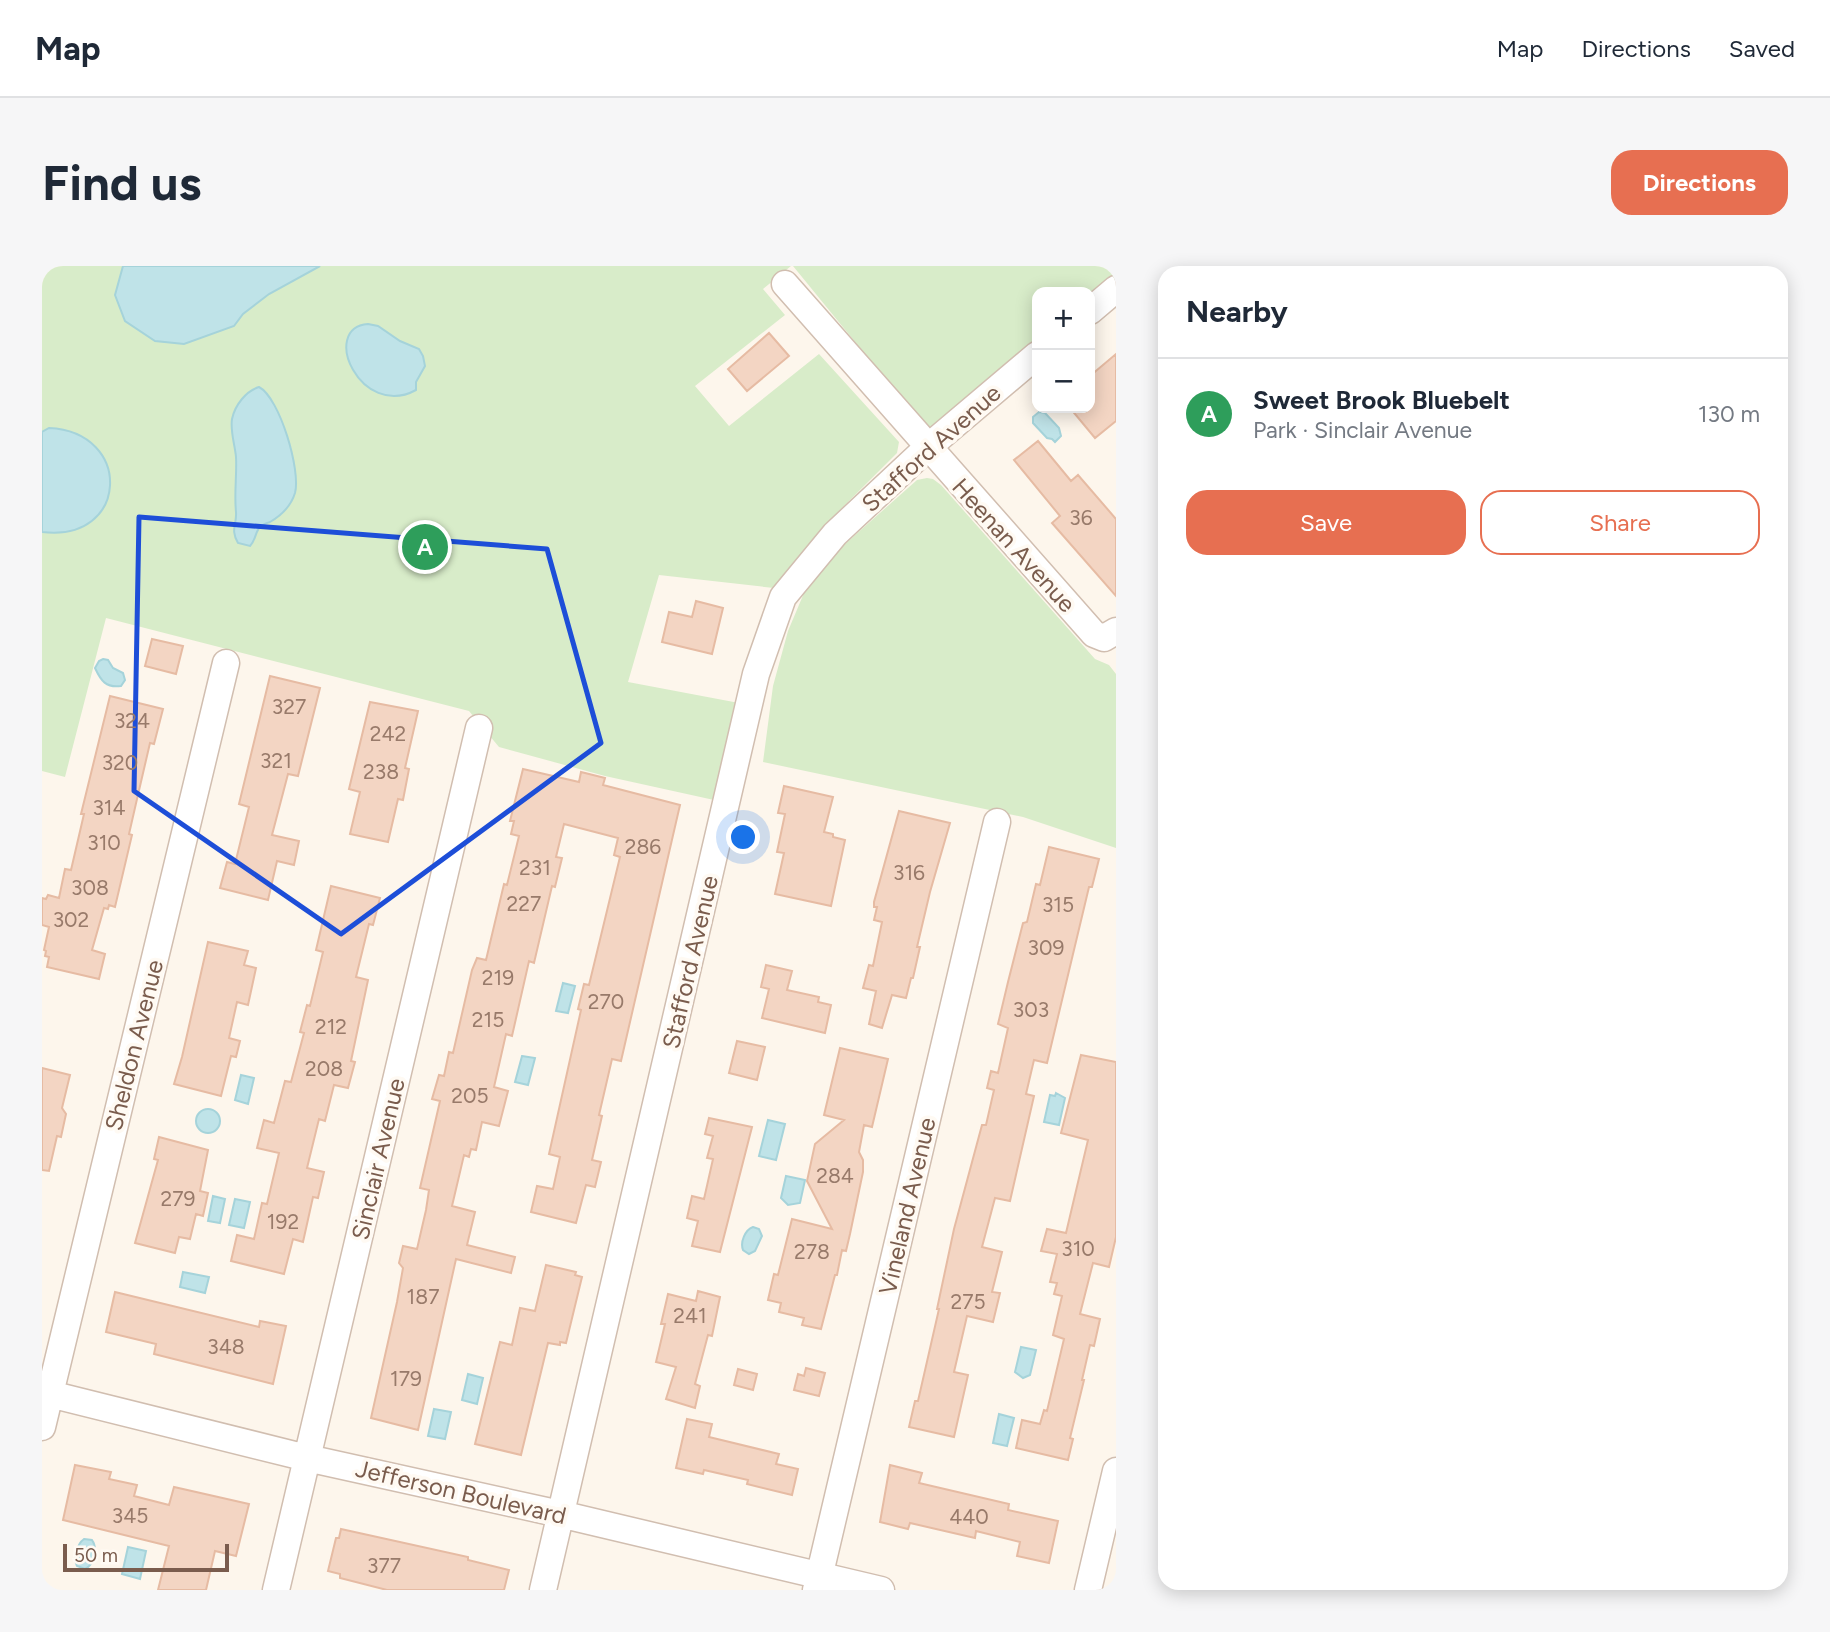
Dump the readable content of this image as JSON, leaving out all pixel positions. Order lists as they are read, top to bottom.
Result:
{
  "streets": {
    "street": [
      "Stafford Avenue",
      "Heenan Avenue",
      "Sheldon Avenue",
      "Sinclair Avenue",
      "Vineland Avenue",
      "Jefferson Boulevard"
    ]
  },
  "crossings": [
    ["Stafford Avenue", "Heenan Avenue"],
    ["Stafford Avenue", "Jefferson Boulevard"],
    ["Sheldon Avenue", "Jefferson Boulevard"],
    ["Sinclair Avenue", "Jefferson Boulevard"],
    ["Vineland Avenue", "Jefferson Boulevard"]
  ],
  "house_numbers": [
    "36",
    "327",
    "324",
    "242",
    "321",
    "320",
    "238",
    "314",
    "310",
    "286",
    "231",
    "316",
    "308",
    "227",
    "315",
    "302",
    "309",
    "219",
    "270",
    "303",
    "215",
    "212",
    "208",
    "205",
    "284",
    "279",
    "192",
    "310",
    "278",
    "187",
    "275",
    "241",
    "348",
    "179",
    "345",
    "440",
    "377"
  ],
  "scale_bar": "50 m",
  "page": {
    "header": "Map",
    "nav": ["Map", "Directions", "Saved"],
    "buttons": [
      "Directions",
      ["Save", "Share"]
    ],
    "title": "Find us",
    "heading": "Nearby",
    "map_buttons": ["+", "−"],
    "list": [
      {
        "mark": "A",
        "name": "Sweet Brook Bluebelt",
        "note": "Park · Sinclair Avenue",
        "value": "130 m"
      }
    ],
    "pins": "A",
    "scale": "50 m"
  }
}
